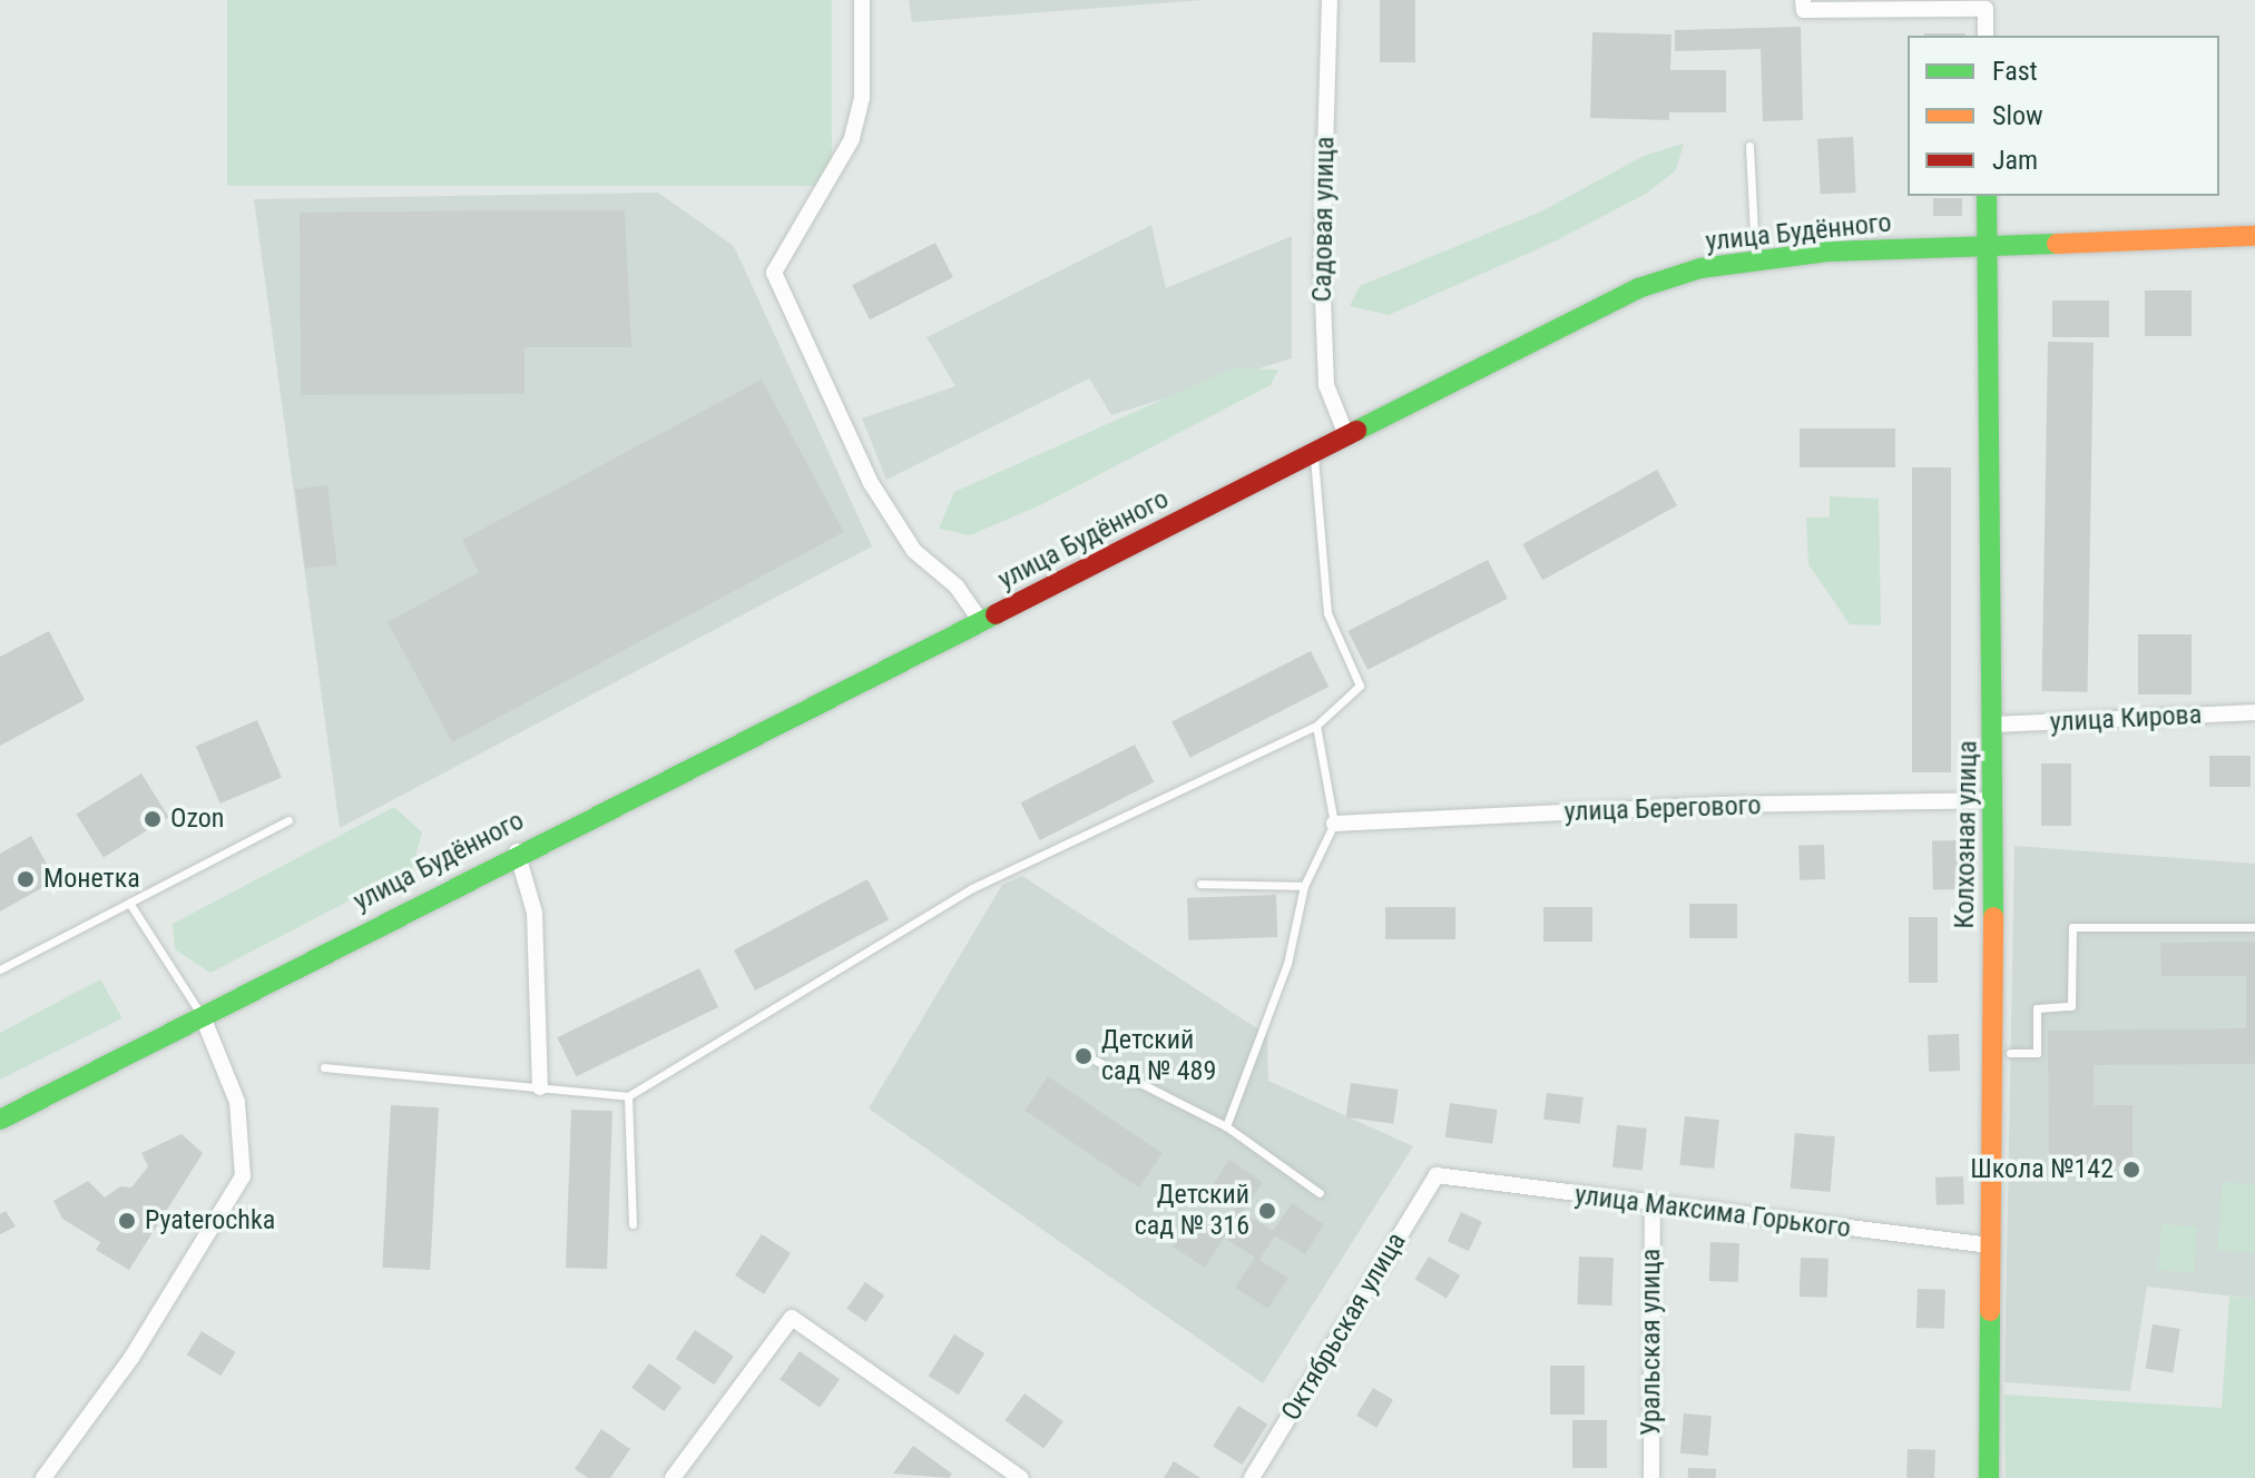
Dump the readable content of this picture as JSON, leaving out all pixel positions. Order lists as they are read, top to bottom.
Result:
{
  "streets": {
    "main road": ["улица Будённого", "Колхозная улица"],
    "street": [
      "Садовая улица",
      "улица Кирова",
      "улица Берегового",
      "улица Максима Горького",
      "Октябрьская улица",
      "Уральская улица"
    ]
  },
  "crossings": [
    ["Садовая улица", "улица Будённого"],
    ["улица Будённого", "Колхозная улица"],
    ["улица Кирова", "Колхозная улица"],
    ["улица Берегового", "Колхозная улица"],
    ["Колхозная улица", "улица Максима Горького"],
    ["улица Максима Горького", "Октябрьская улица"],
    ["улица Максима Горького", "Уральская улица"]
  ],
  "places": [
    "Ozon",
    "Монетка",
    "Детский сад № 489",
    "Школа №142",
    "Детский сад № 316",
    "Pyaterochka"
  ],
  "legend": ["Fast", "Slow", "Jam"]
}
